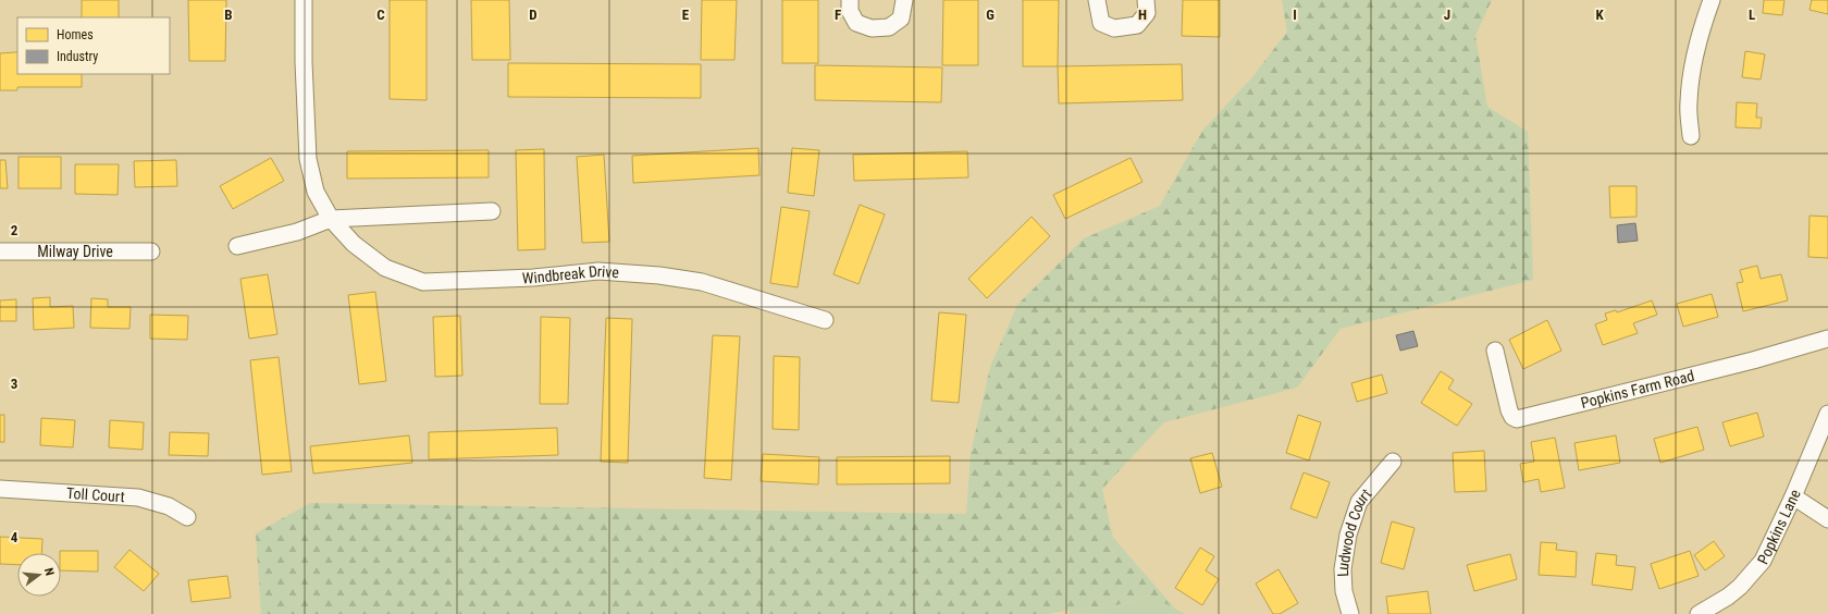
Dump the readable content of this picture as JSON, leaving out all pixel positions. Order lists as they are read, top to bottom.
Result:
{
  "streets": {
    "street": [
      "Milway Drive",
      "Windbreak Drive",
      "Popkins Farm Road",
      "Toll Court",
      "Popkins Lane",
      "Ludwood Court"
    ]
  },
  "legend": ["Homes", "Industry"],
  "north": "right",
  "grid": {
    "columns": [
      "B",
      "C",
      "D",
      "E",
      "F",
      "G",
      "H",
      "I",
      "J",
      "K",
      "L"
    ],
    "rows": ["2", "3", "4"]
  }
}
